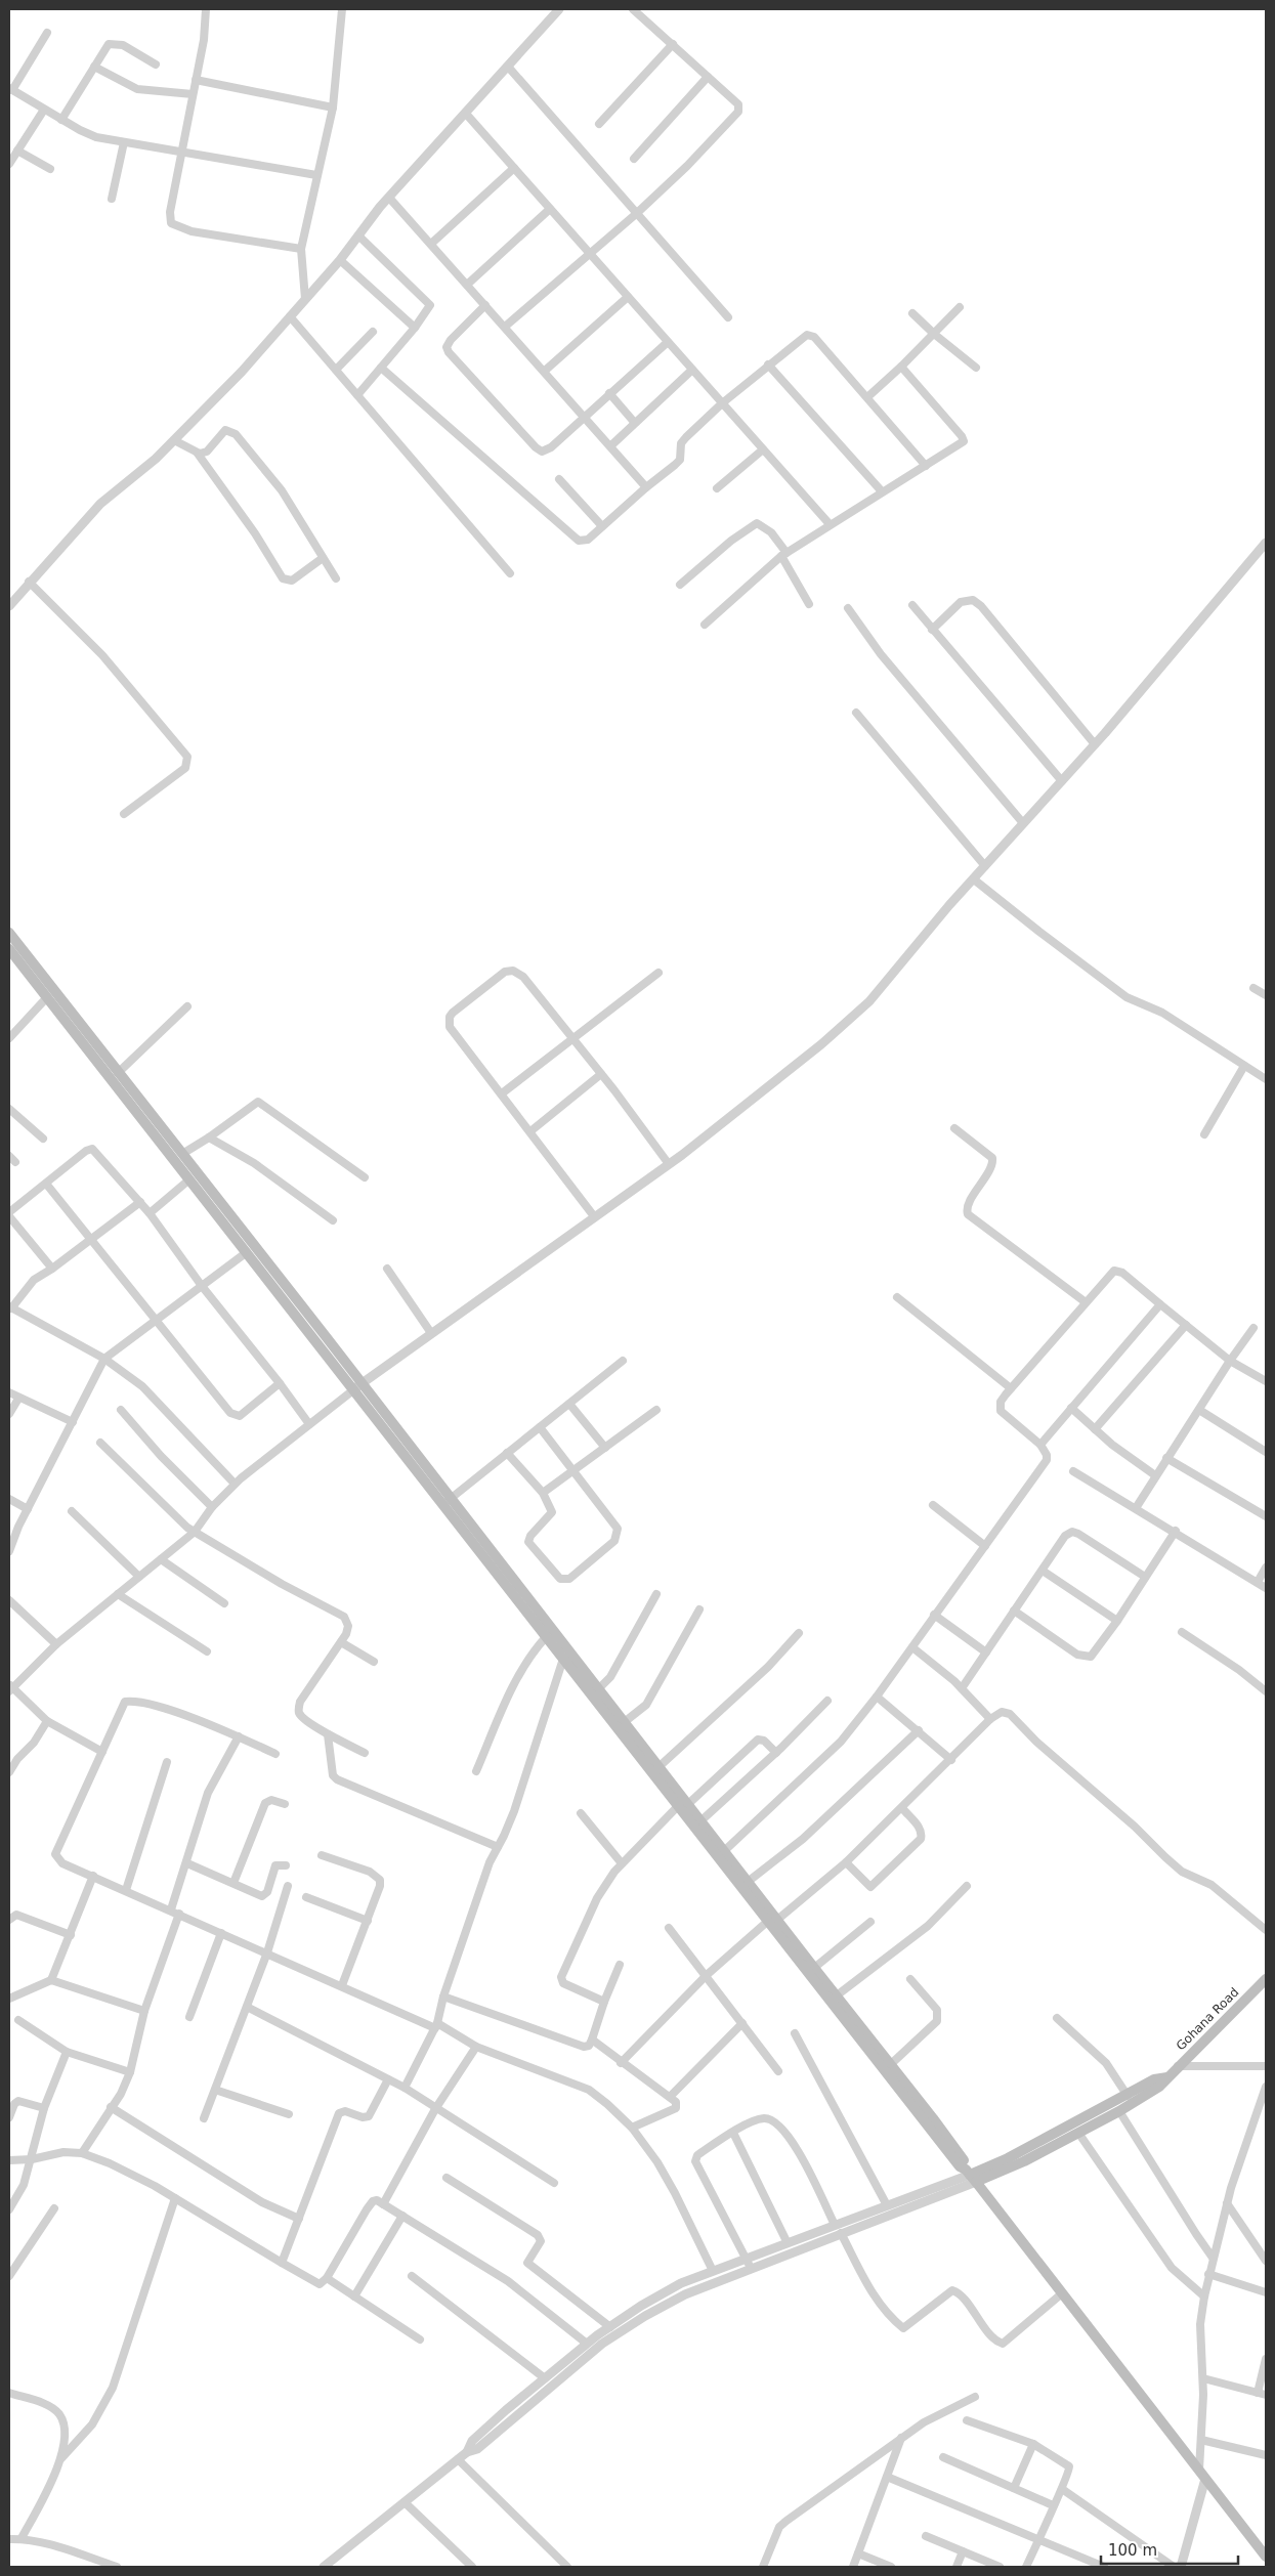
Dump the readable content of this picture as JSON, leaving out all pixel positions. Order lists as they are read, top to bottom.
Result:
{
  "streets": {
    "main road": ["Gohana Road"]
  },
  "scale_bar": "100 m"
}
